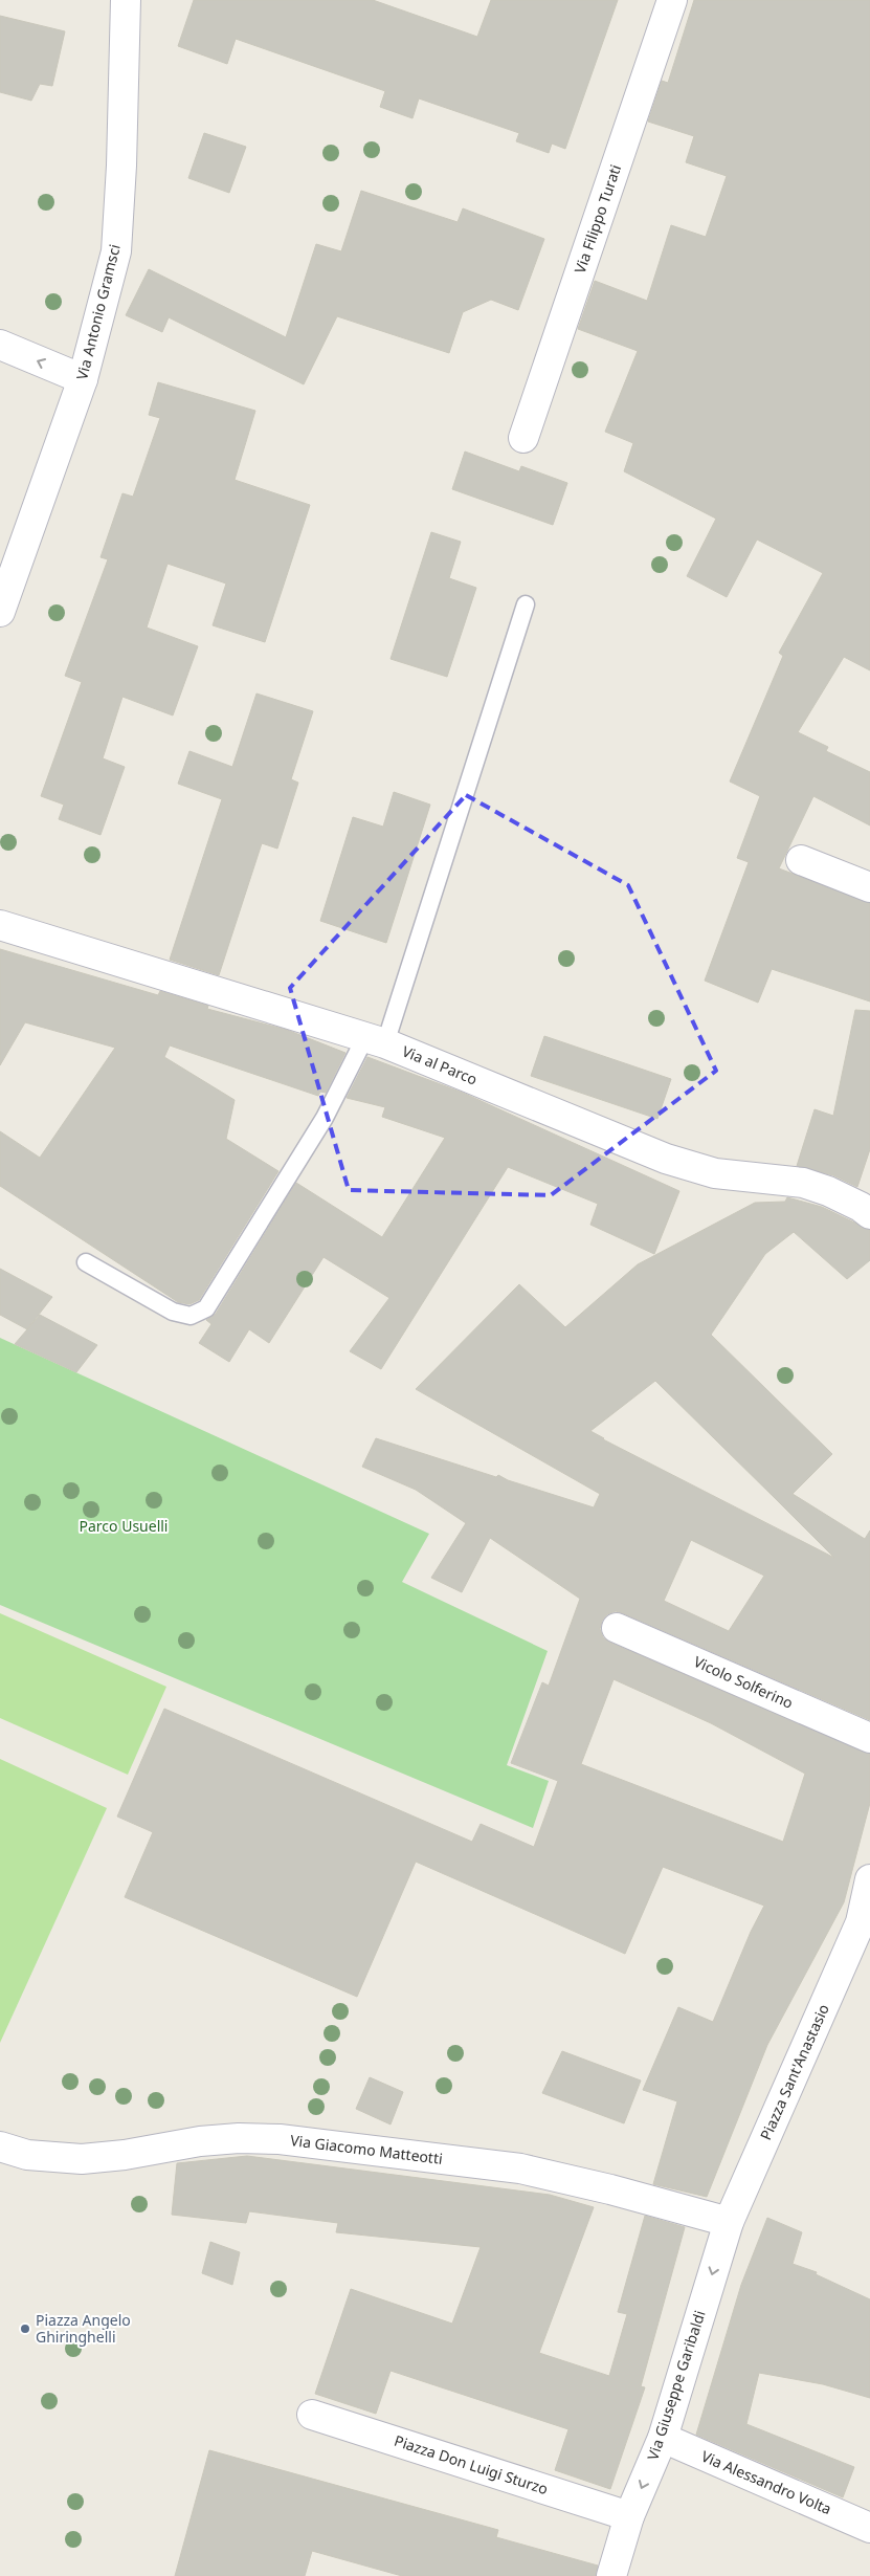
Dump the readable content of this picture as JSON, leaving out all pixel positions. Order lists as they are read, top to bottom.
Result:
{
  "streets": {
    "street": [
      "Via Filippo Turati",
      "Via Antonio Gramsci",
      "Via al Parco",
      "Vicolo Solferino",
      "Piazza Sant'Anastasio",
      "Via Giacomo Matteotti",
      "Via Giuseppe Garibaldi",
      "Piazza Don Luigi Sturzo",
      "Via Alessandro Volta"
    ]
  },
  "crossings": [
    ["Piazza Sant'Anastasio", "Via Giacomo Matteotti"],
    ["Piazza Sant'Anastasio", "Via Giuseppe Garibaldi"],
    ["Via Giacomo Matteotti", "Via Giuseppe Garibaldi"],
    ["Via Giuseppe Garibaldi", "Piazza Don Luigi Sturzo"],
    ["Via Giuseppe Garibaldi", "Via Alessandro Volta"]
  ],
  "one_way": ["Via Giuseppe Garibaldi"],
  "parks": ["Parco Usuelli"],
  "places": ["Piazza Angelo Ghiringhelli"]
}
